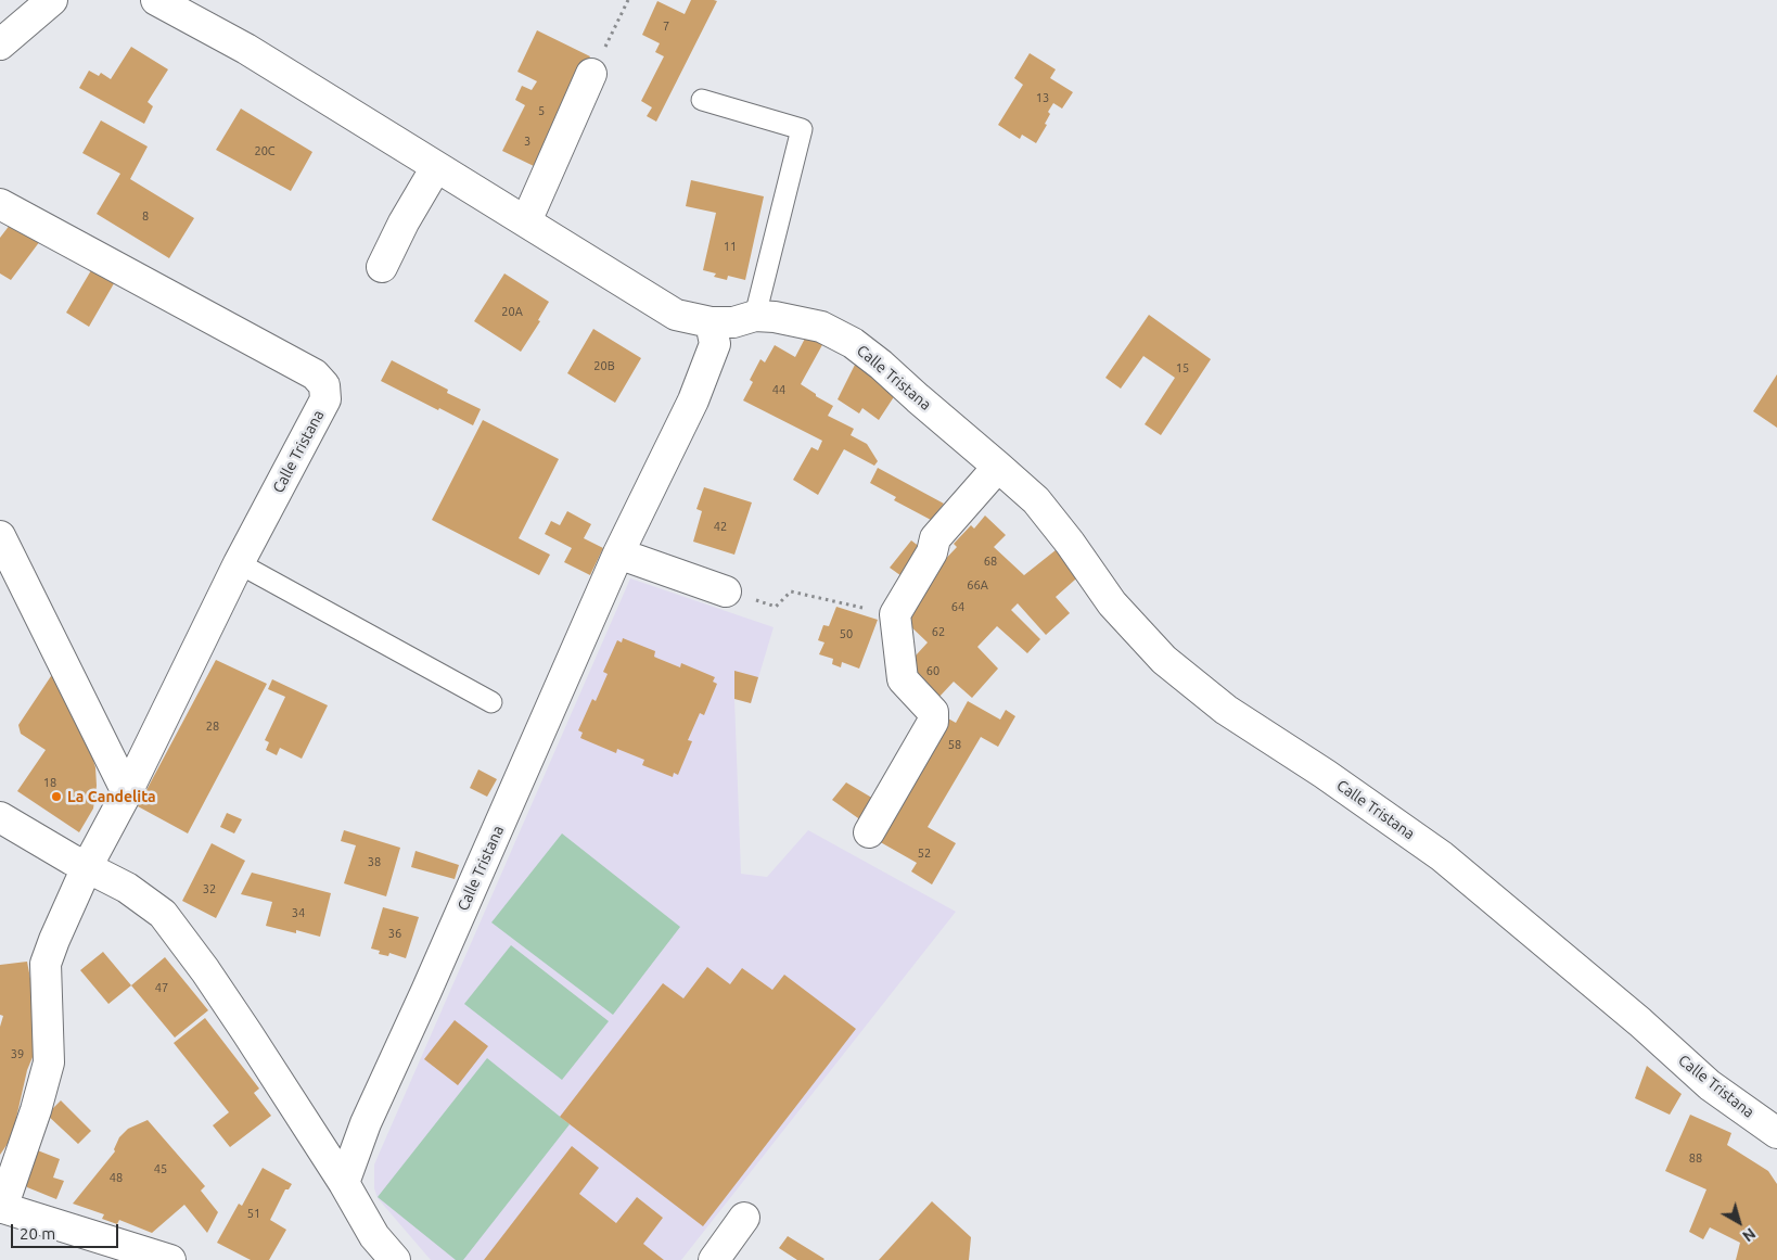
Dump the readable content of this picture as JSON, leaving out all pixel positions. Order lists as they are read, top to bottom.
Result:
{
  "streets": {
    "street": ["Calle Tristana"]
  },
  "places": ["La Candelita"],
  "house_numbers": [
    "7",
    "13",
    "5",
    "3",
    "20C",
    "8",
    "11",
    "20A",
    "20B",
    "15",
    "44",
    "42",
    "68",
    "66A",
    "64",
    "62",
    "50",
    "60",
    "28",
    "58",
    "18",
    "52",
    "38",
    "32",
    "34",
    "36",
    "47",
    "39",
    "88",
    "45",
    "48",
    "51"
  ],
  "scale_bar": "20 m",
  "north": "bottom right"
}
